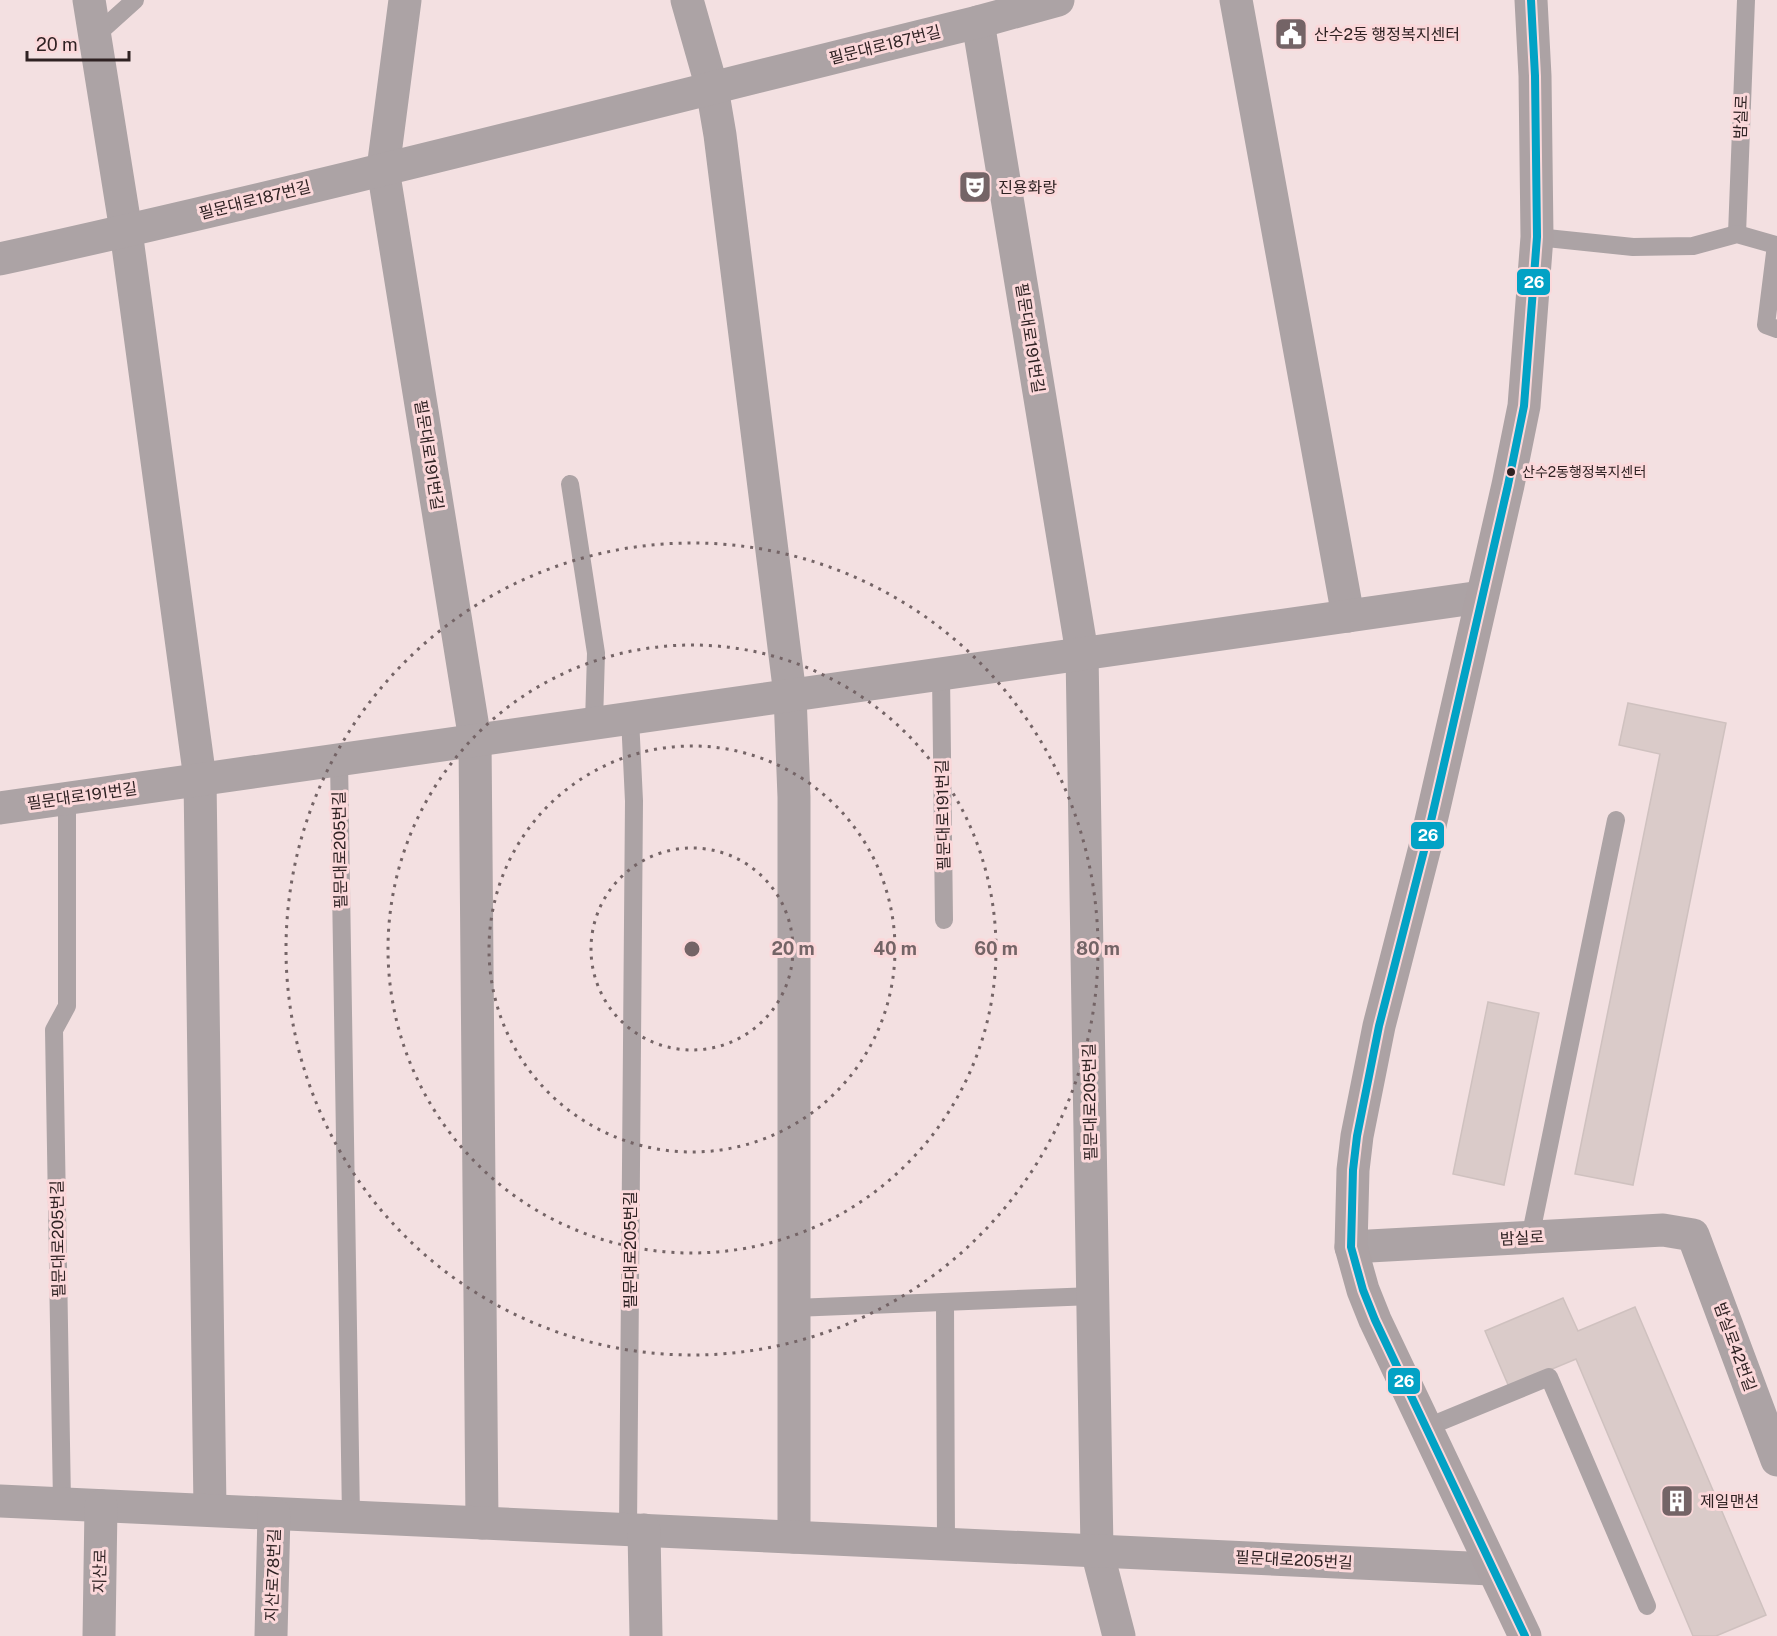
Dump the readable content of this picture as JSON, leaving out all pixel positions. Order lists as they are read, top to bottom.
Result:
{
  "streets": {
    "street": [
      "필문대로187번길",
      "밤실로",
      "필문대로191번길",
      "필문대로205번길",
      "밤실로42번길",
      "지산로",
      "지산로78번길"
    ]
  },
  "crossings": [
    ["필문대로187번길", "필문대로191번길"],
    ["밤실로", "밤실로42번길"],
    ["필문대로191번길", "필문대로205번길"],
    ["필문대로205번길", "지산로"],
    ["필문대로205번길", "지산로78번길"]
  ],
  "places": {
    "public building": ["산수2동 행정복지센터"],
    "theatre": ["진용화랑"],
    "other": ["산수2동행정복지센터"],
    "building": ["제일맨션"]
  },
  "lines": ["transit line 26"],
  "scale_bar": "20 m",
  "rings": [
    "20 m",
    "40 m",
    "60 m",
    "80 m"
  ]
}
